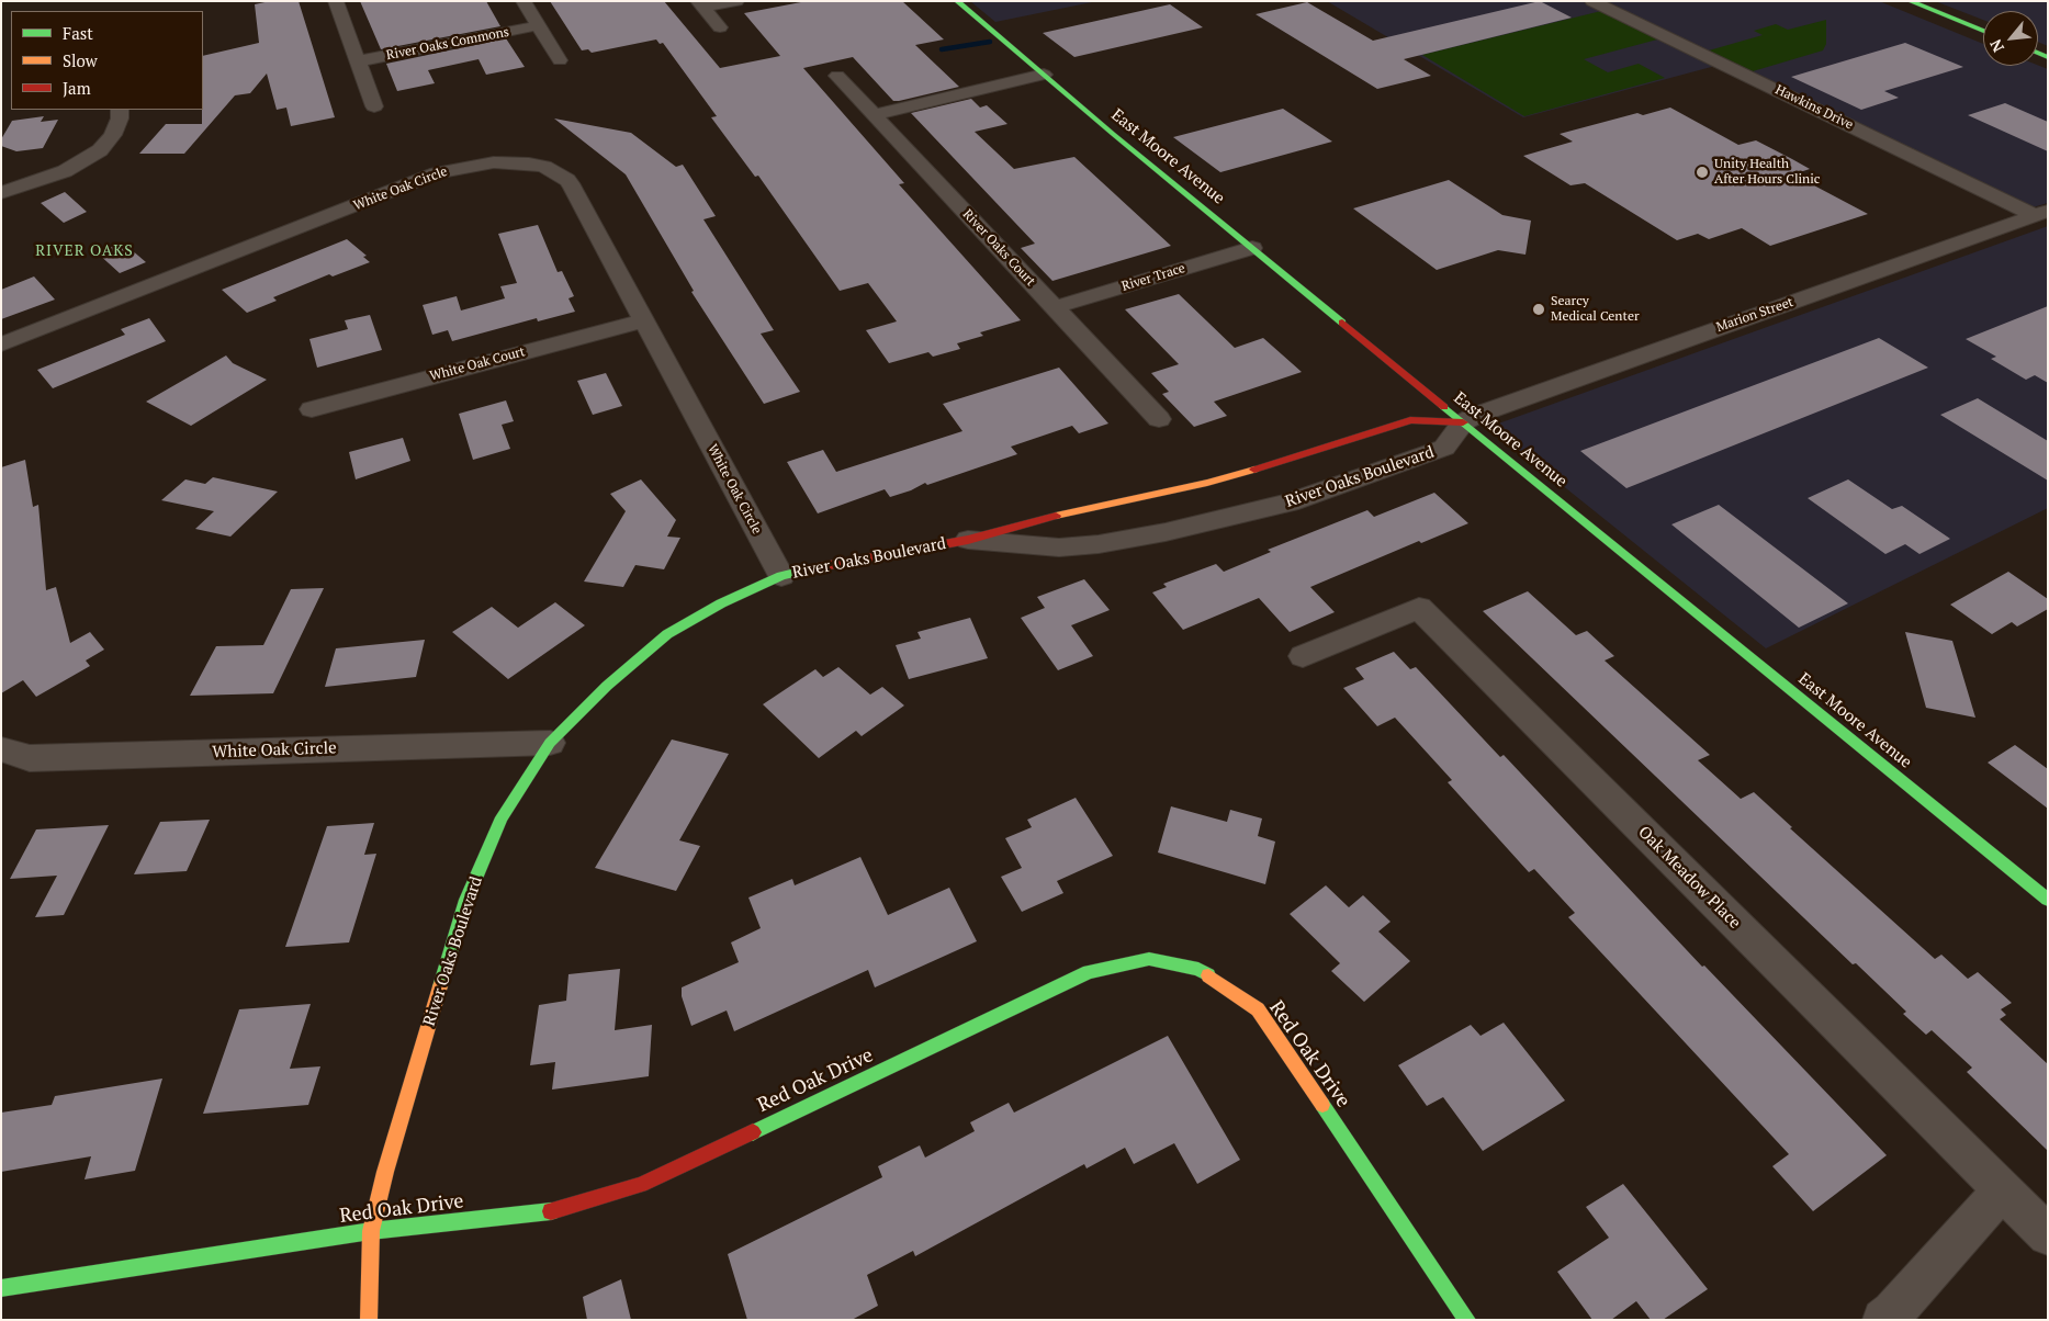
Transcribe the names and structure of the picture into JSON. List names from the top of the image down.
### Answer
{
  "streets": {
    "street": [
      "River Oaks Commons",
      "Hawkins Drive",
      "East Moore Avenue",
      "White Oak Circle",
      "River Oaks Court",
      "River Trace",
      "Marion Street",
      "White Oak Court",
      "River Oaks Boulevard",
      "Oak Meadow Place",
      "Red Oak Drive"
    ]
  },
  "crossings": [
    ["Hawkins Drive", "Marion Street"],
    ["East Moore Avenue", "River Trace"],
    ["East Moore Avenue", "Marion Street"],
    ["East Moore Avenue", "River Oaks Boulevard"],
    ["White Oak Circle", "White Oak Court"],
    ["White Oak Circle", "River Oaks Boulevard"],
    ["River Oaks Court", "River Trace"],
    ["Marion Street", "River Oaks Boulevard"],
    ["River Oaks Boulevard", "Red Oak Drive"]
  ],
  "districts": ["RIVER OAKS"],
  "places": ["Unity Health After Hours Clinic", "Searcy Medical Center"],
  "legend": ["Fast", "Slow", "Jam"],
  "north": "bottom left"
}
